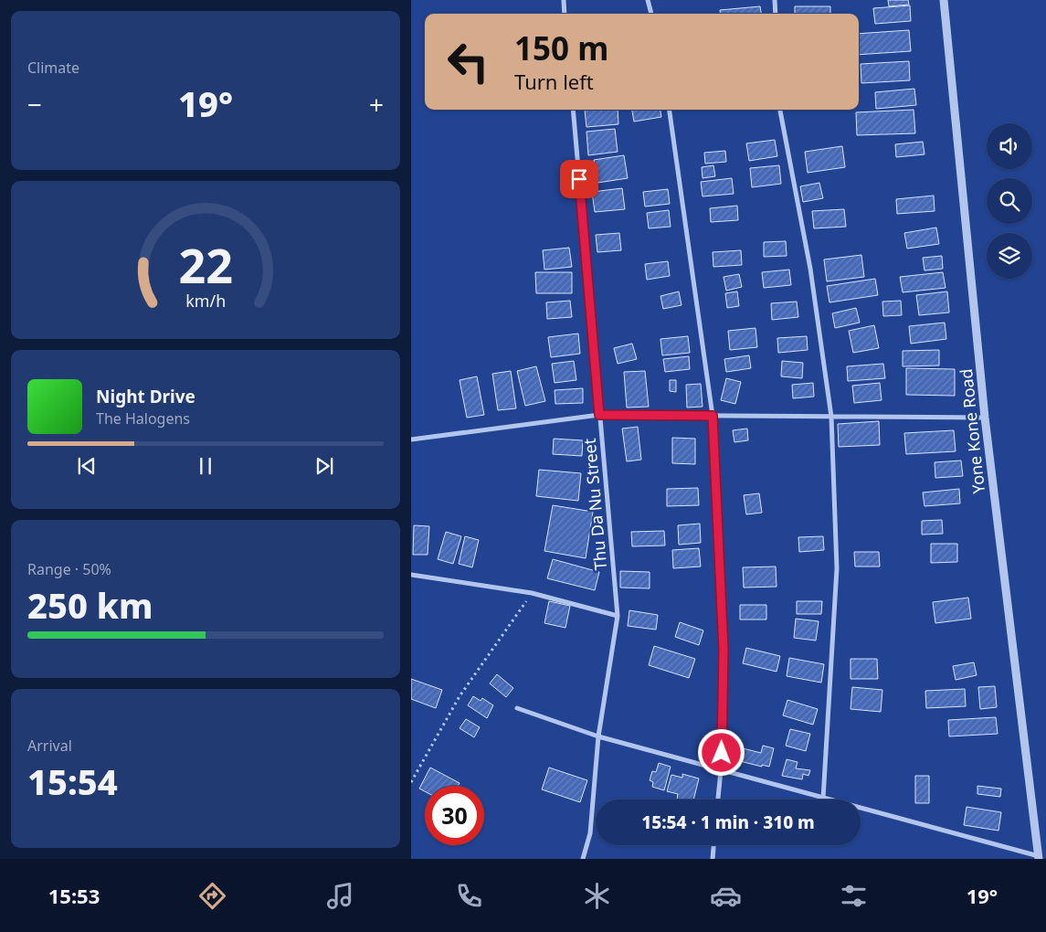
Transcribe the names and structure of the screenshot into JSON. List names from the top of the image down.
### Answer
{
  "streets": {
    "street": ["Yone Kone Road", "Thu Da Nu Street"]
  },
  "page": {
    "tile": [
      "Climate",
      ["Range · 50%", "250 km"],
      ["Arrival", "15:54"]
    ],
    "turn": ["150 m", "Turn left"],
    "heat": ["−", "19°", "+"],
    "song": ["Night Drive", "The Halogens"],
    "limit": "30",
    "trip": "15:54 · 1 min · 310 m",
    "tabs": ["15:53", "19°"],
    "gauge": ["22", "km/h"]
  }
}
